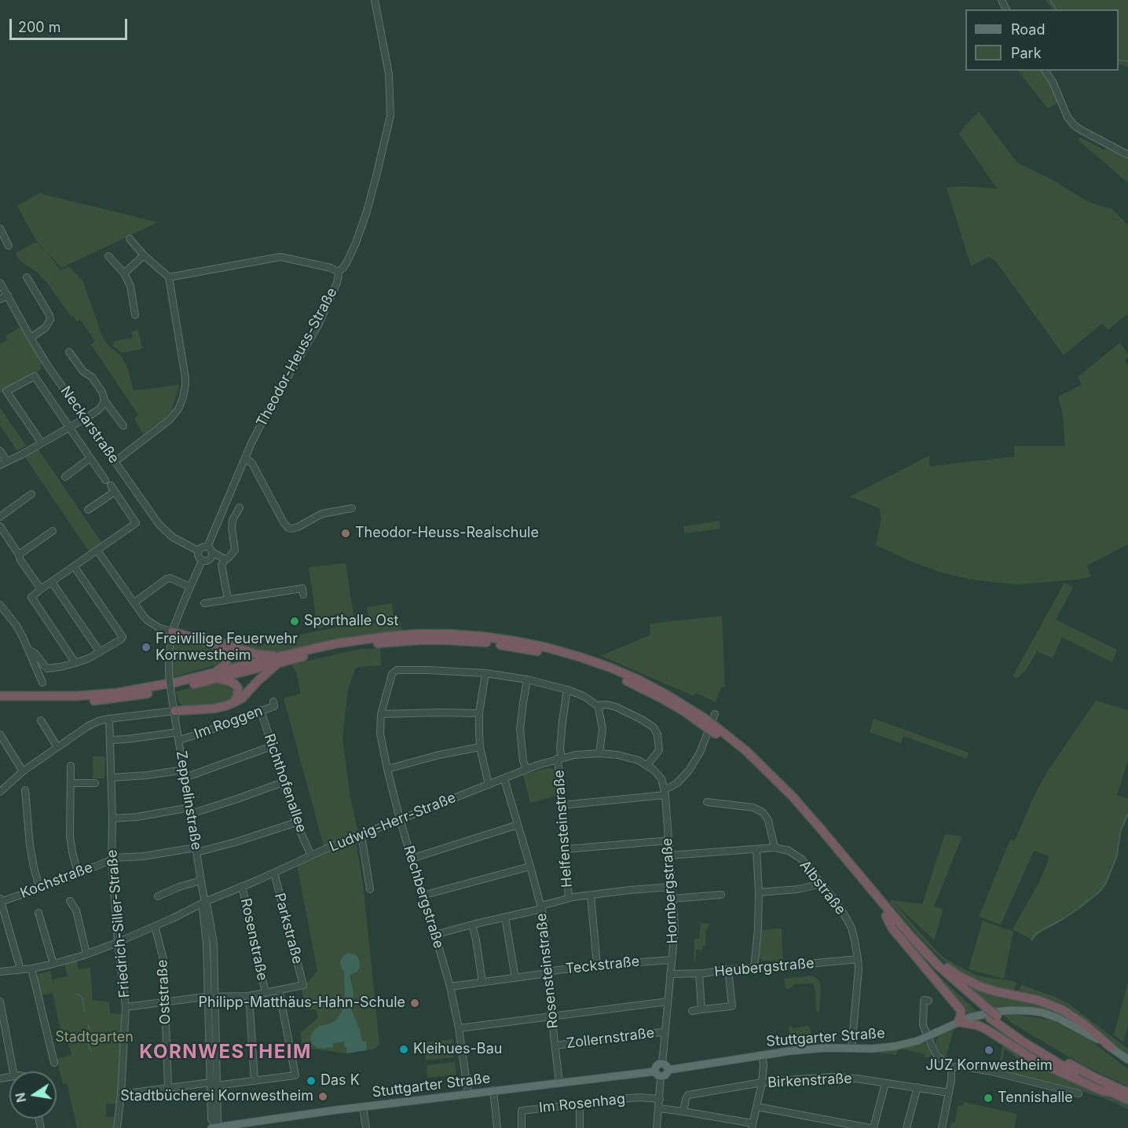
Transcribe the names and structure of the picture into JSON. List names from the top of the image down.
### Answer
{
  "streets": {
    "main road": ["Stuttgarter Straße"],
    "street": [
      "Theodor-Heuss-Straße",
      "Neckarstraße",
      "Im Roggen",
      "Richthofenallee",
      "Zeppelinstraße",
      "Ludwig-Herr-Straße",
      "Helfensteinstraße",
      "Kochstraße",
      "Albstraße",
      "Hornbergstraße",
      "Rechbergstraße",
      "Friedrich-Siller-Straße",
      "Parkstraße",
      "Rosenstraße",
      "Teckstraße",
      "Heubergstraße",
      "Rosensteinstraße",
      "Oststraße",
      "Zollernstraße",
      "Birkenstraße",
      "Im Rosenhag"
    ]
  },
  "crossings": [
    ["Theodor-Heuss-Straße", "Neckarstraße"],
    ["Im Roggen", "Richthofenallee"],
    ["Im Roggen", "Zeppelinstraße"],
    ["Richthofenallee", "Ludwig-Herr-Straße"],
    ["Richthofenallee", "Kochstraße"],
    ["Zeppelinstraße", "Ludwig-Herr-Straße"],
    ["Zeppelinstraße", "Kochstraße"],
    ["Zeppelinstraße", "Stuttgarter Straße"],
    ["Ludwig-Herr-Straße", "Helfensteinstraße"],
    ["Ludwig-Herr-Straße", "Rechbergstraße"],
    ["Ludwig-Herr-Straße", "Friedrich-Siller-Straße"],
    ["Ludwig-Herr-Straße", "Parkstraße"],
    ["Ludwig-Herr-Straße", "Rosenstraße"],
    ["Ludwig-Herr-Straße", "Rosensteinstraße"],
    ["Ludwig-Herr-Straße", "Oststraße"],
    ["Kochstraße", "Friedrich-Siller-Straße"],
    ["Albstraße", "Hornbergstraße"],
    ["Albstraße", "Heubergstraße"],
    ["Albstraße", "Stuttgarter Straße"],
    ["Hornbergstraße", "Teckstraße"],
    ["Hornbergstraße", "Heubergstraße"],
    ["Hornbergstraße", "Stuttgarter Straße"],
    ["Hornbergstraße", "Zollernstraße"],
    ["Rechbergstraße", "Teckstraße"],
    ["Rechbergstraße", "Stuttgarter Straße"],
    ["Teckstraße", "Rosensteinstraße"],
    ["Rosensteinstraße", "Stuttgarter Straße"],
    ["Rosensteinstraße", "Zollernstraße"]
  ],
  "districts": ["KORNWESTHEIM"],
  "parks": ["Stadtgarten"],
  "places": [
    "Theodor-Heuss-Realschule",
    "Sporthalle Ost",
    "Freiwillige Feuerwehr Kornwestheim",
    "Philipp-Matthäus-Hahn-Schule",
    "Kleihues-Bau",
    "JUZ Kornwestheim",
    "Das K",
    "Stadtbücherei Kornwestheim",
    "Tennishalle"
  ],
  "legend": ["Road", "Park"],
  "scale_bar": "200 m",
  "north": "left"
}
